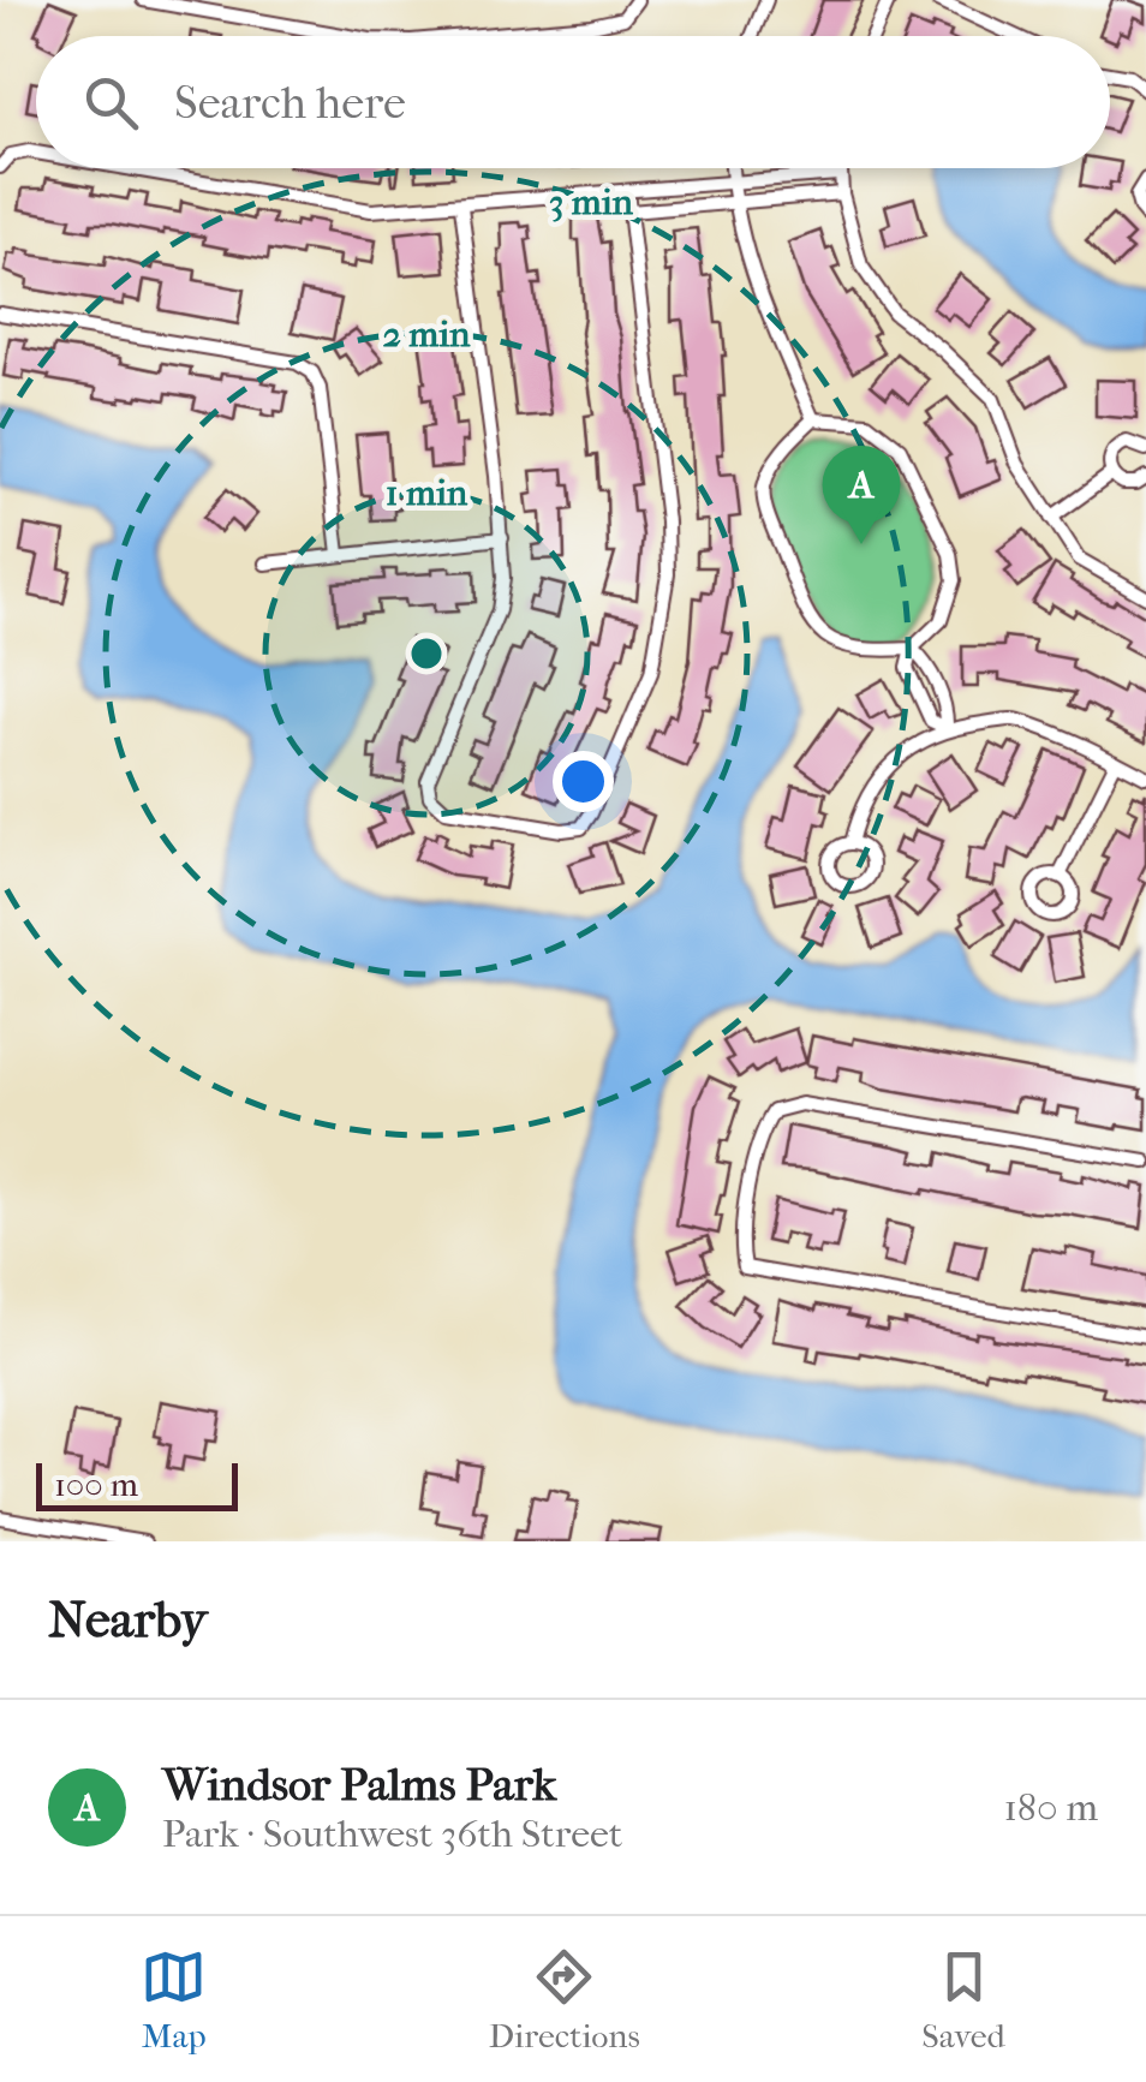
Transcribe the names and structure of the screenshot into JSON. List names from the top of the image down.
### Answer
{
  "scale_bar": "100 m",
  "page": {
    "search": "Search here",
    "pins": "A",
    "scale": "100 m",
    "heading": "Nearby",
    "list": [
      {
        "mark": "A",
        "name": "Windsor Palms Park",
        "note": "Park · Southwest 36th Street",
        "value": "180 m"
      }
    ],
    "nav": ["Map", "Directions", "Saved"]
  },
  "rings": ["3 min", "2 min", "1 min"]
}
